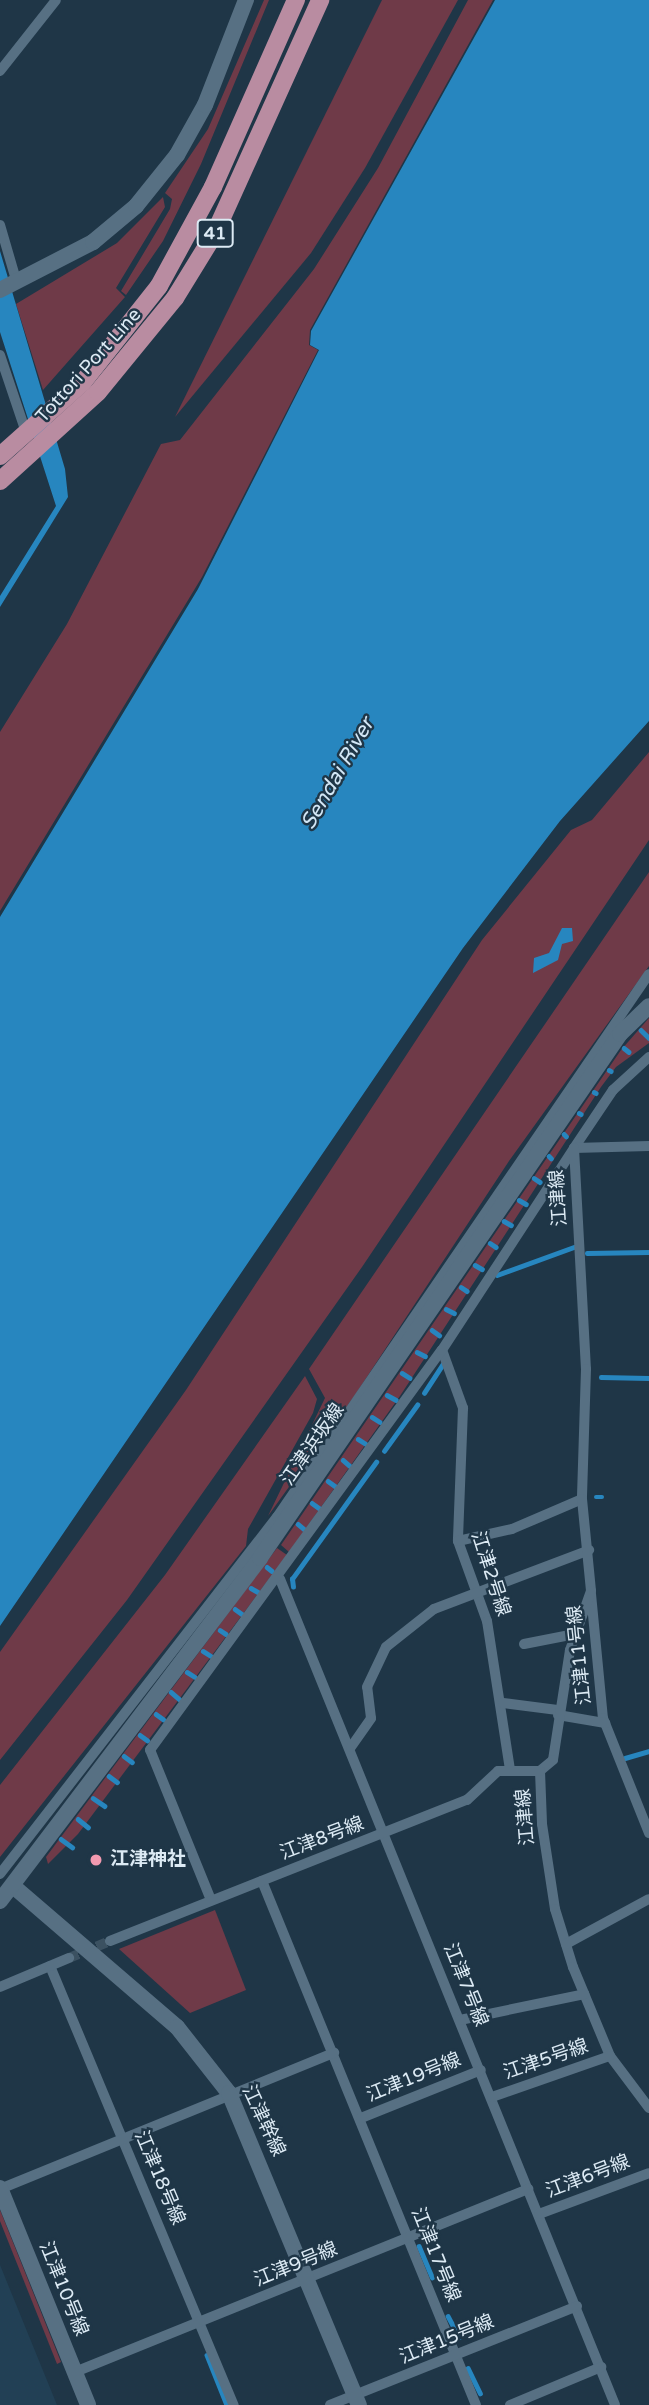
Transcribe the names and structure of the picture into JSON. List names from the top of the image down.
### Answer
{
  "streets": {
    "main road": ["41", "Tottori Port Line"],
    "street": [
      "江津線",
      "江津浜坂線",
      "江津2号線",
      "江津11号線",
      "江津8号線",
      "江津7号線",
      "江津5号線",
      "江津19号線",
      "江津幹線",
      "江津6号線",
      "江津18号線",
      "江津17号線",
      "江津9号線",
      "江津10号線",
      "江津15号線"
    ]
  },
  "crossings": [
    ["江津線", "江津2号線"],
    ["江津線", "江津11号線"],
    ["江津線", "江津8号線"],
    ["江津線", "江津7号線"],
    ["江津線", "江津5号線"],
    ["江津浜坂線", "江津幹線"],
    ["江津2号線", "江津8号線"],
    ["江津8号線", "江津7号線"],
    ["江津7号線", "江津5号線"],
    ["江津7号線", "江津19号線"],
    ["江津7号線", "江津6号線"],
    ["江津7号線", "江津9号線"],
    ["江津7号線", "江津15号線"],
    ["江津19号線", "江津17号線"],
    ["江津幹線", "江津9号線"],
    ["江津幹線", "江津15号線"],
    ["江津18号線", "江津9号線"],
    ["江津17号線", "江津9号線"],
    ["江津17号線", "江津15号線"],
    ["江津9号線", "江津10号線"]
  ],
  "water": ["Sendai River"],
  "places": ["江津神社"]
}
